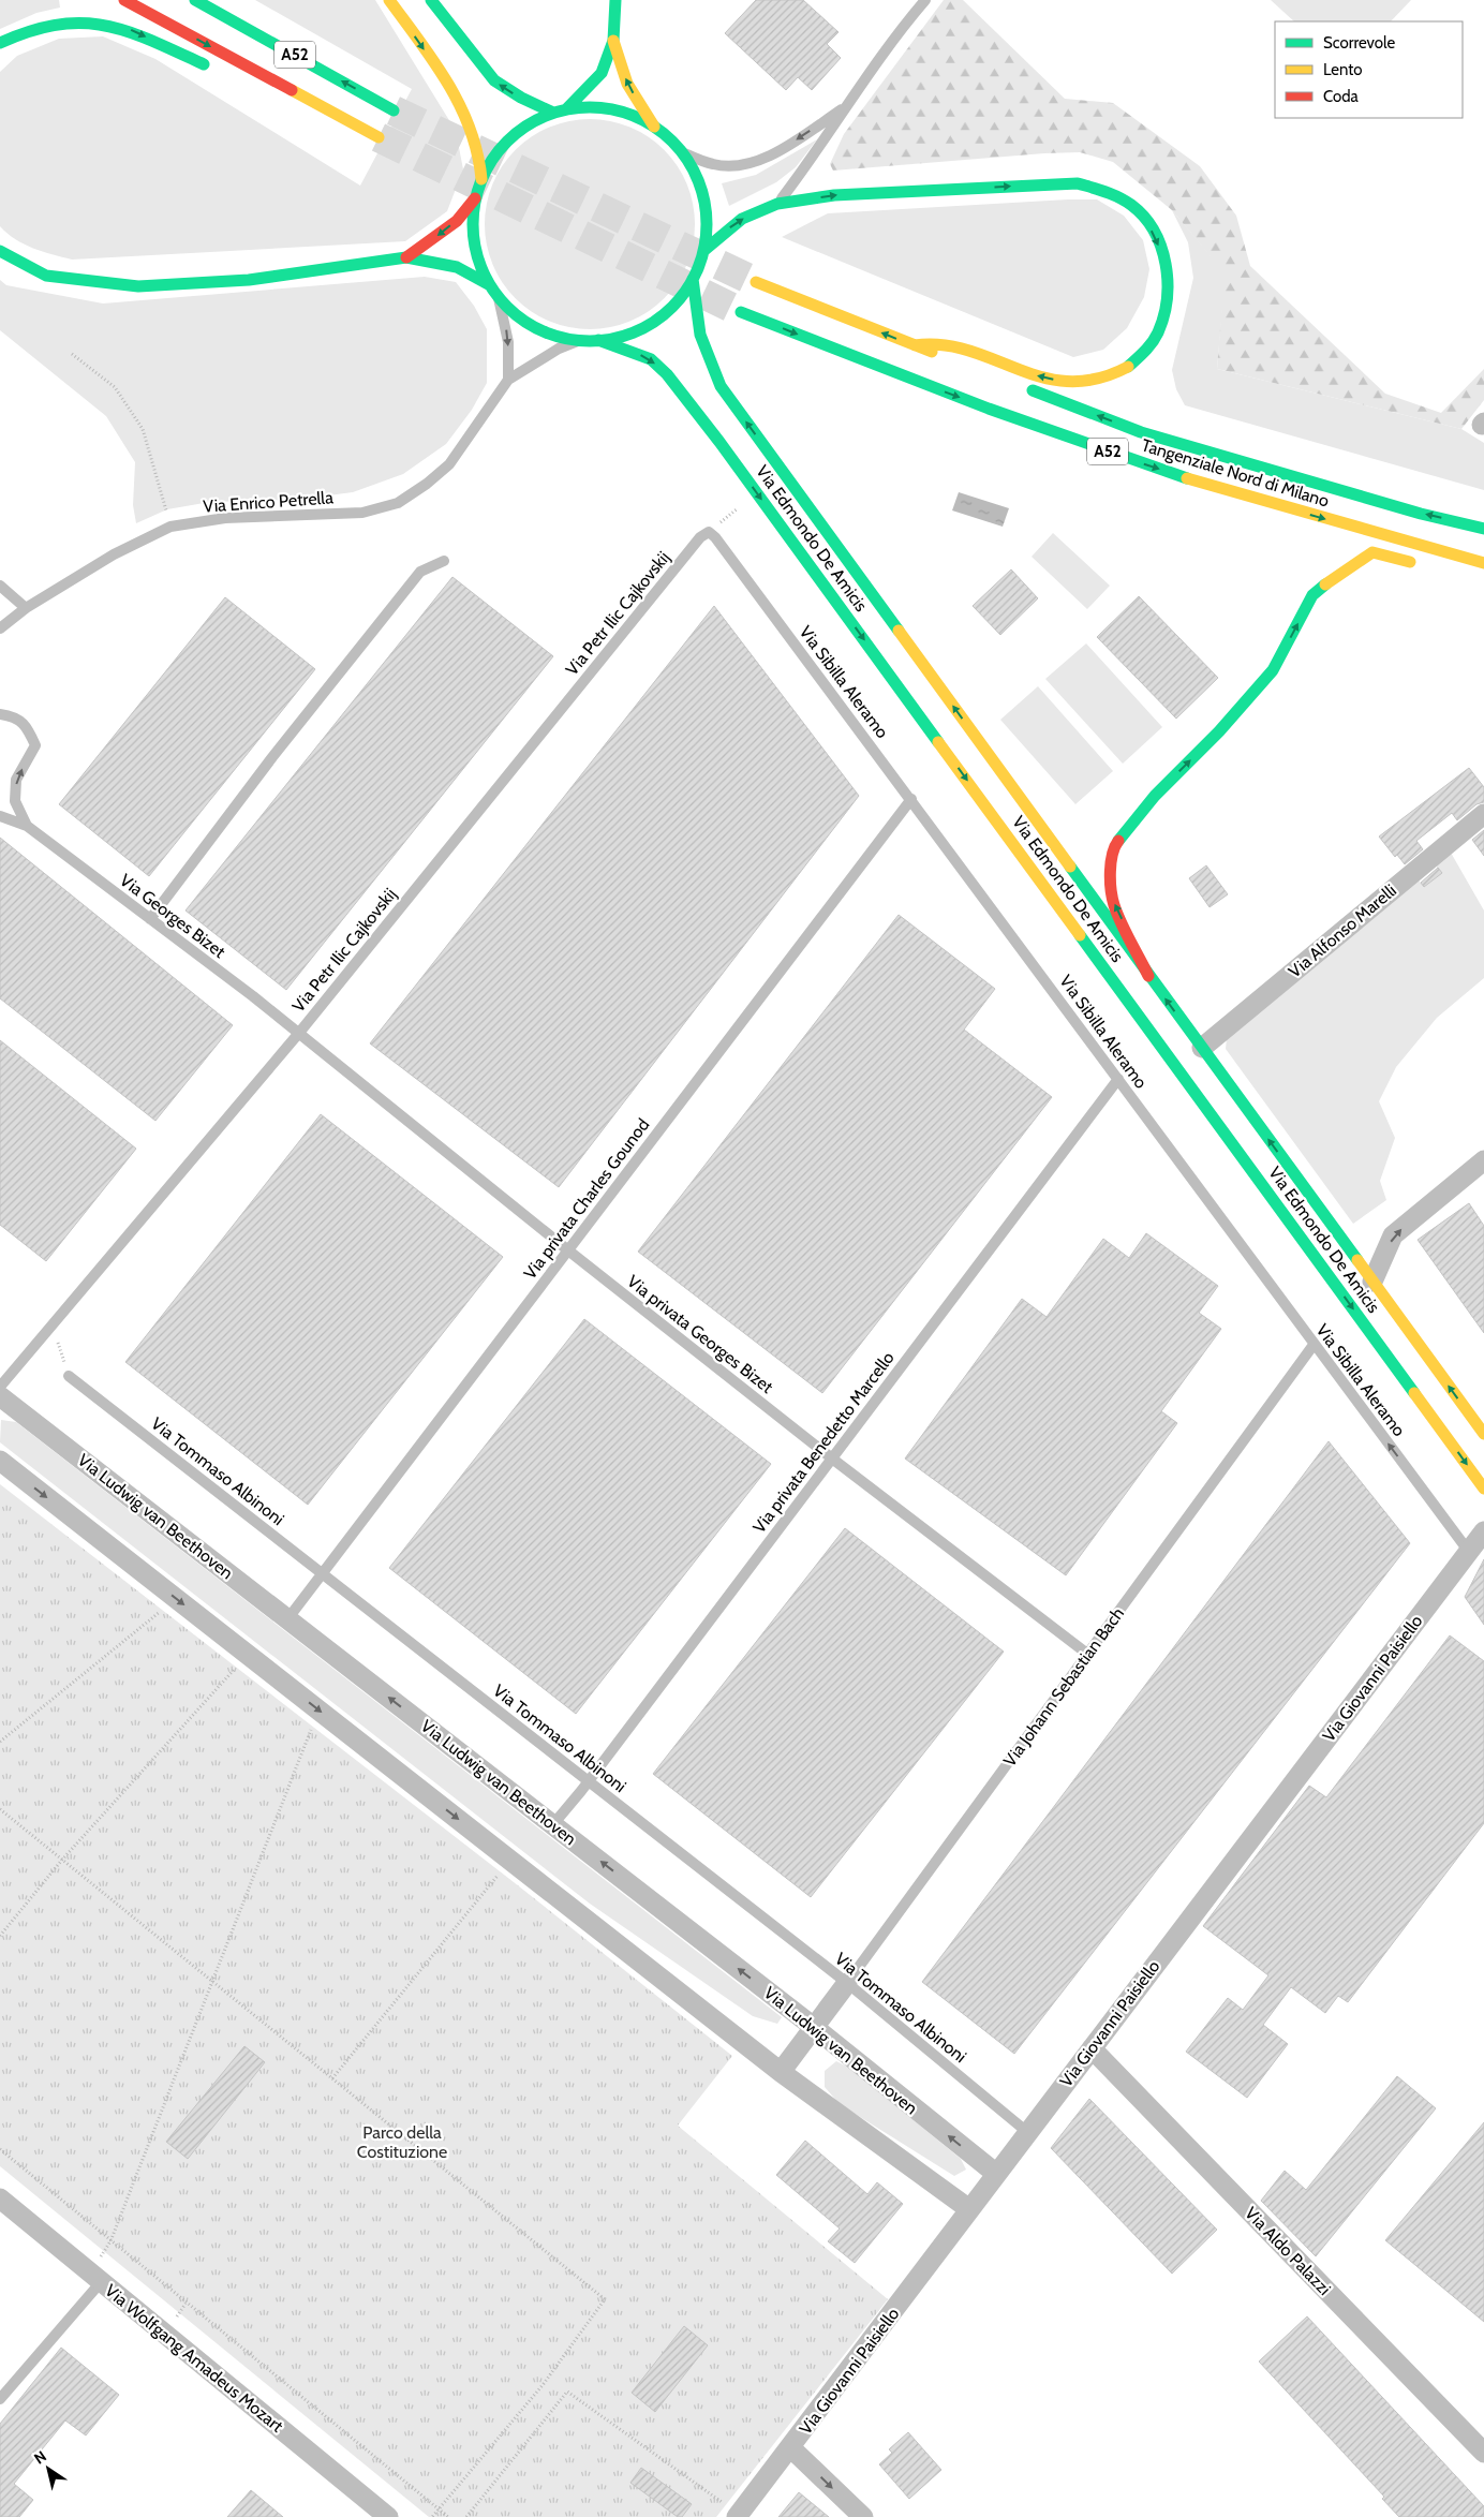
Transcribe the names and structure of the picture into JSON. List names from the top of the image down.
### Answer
{
  "streets": {
    "main road": ["A52", "Tangenziale Nord di Milano", "Via Edmondo De Amicis"],
    "street": [
      "Via Alfonso Marelli",
      "Via Ludwig van Beethoven",
      "Via Giovanni Paisiello",
      "Via Johann Sebastian Bach",
      "Via Aldo Palazzi",
      "Via Wolfgang Amadeus Mozart"
    ],
    "lane": [
      "Via Enrico Petrella",
      "Via Petr Ilic Cajkovskij",
      "Via Sibilla Aleramo",
      "Via Georges Bizet",
      "Via privata Charles Gounod",
      "Via privata Georges Bizet",
      "Via privata Benedetto Marcello",
      "Via Tommaso Albinoni"
    ]
  },
  "crossings": [
    ["Via Edmondo De Amicis", "Via Alfonso Marelli"],
    ["Via Petr Ilic Cajkovskij", "Via Sibilla Aleramo"],
    ["Via Petr Ilic Cajkovskij", "Via Georges Bizet"],
    ["Via Petr Ilic Cajkovskij", "Via privata Georges Bizet"],
    ["Via Sibilla Aleramo", "Via privata Charles Gounod"],
    ["Via Sibilla Aleramo", "Via privata Benedetto Marcello"],
    ["Via Sibilla Aleramo", "Via Giovanni Paisiello"],
    ["Via Sibilla Aleramo", "Via Johann Sebastian Bach"],
    ["Via Georges Bizet", "Via privata Georges Bizet"],
    ["Via privata Charles Gounod", "Via privata Georges Bizet"],
    ["Via privata Charles Gounod", "Via Tommaso Albinoni"],
    ["Via privata Charles Gounod", "Via Ludwig van Beethoven"],
    ["Via privata Georges Bizet", "Via privata Benedetto Marcello"],
    ["Via privata Georges Bizet", "Via Johann Sebastian Bach"],
    ["Via privata Benedetto Marcello", "Via Tommaso Albinoni"],
    ["Via privata Benedetto Marcello", "Via Ludwig van Beethoven"],
    ["Via Tommaso Albinoni", "Via Giovanni Paisiello"],
    ["Via Tommaso Albinoni", "Via Johann Sebastian Bach"],
    ["Via Ludwig van Beethoven", "Via Giovanni Paisiello"],
    ["Via Ludwig van Beethoven", "Via Johann Sebastian Bach"],
    ["Via Giovanni Paisiello", "Via Aldo Palazzi"]
  ],
  "parks": ["Parco della Costituzione"],
  "legend": ["Scorrevole", "Lento", "Coda"],
  "north": "top left"
}
